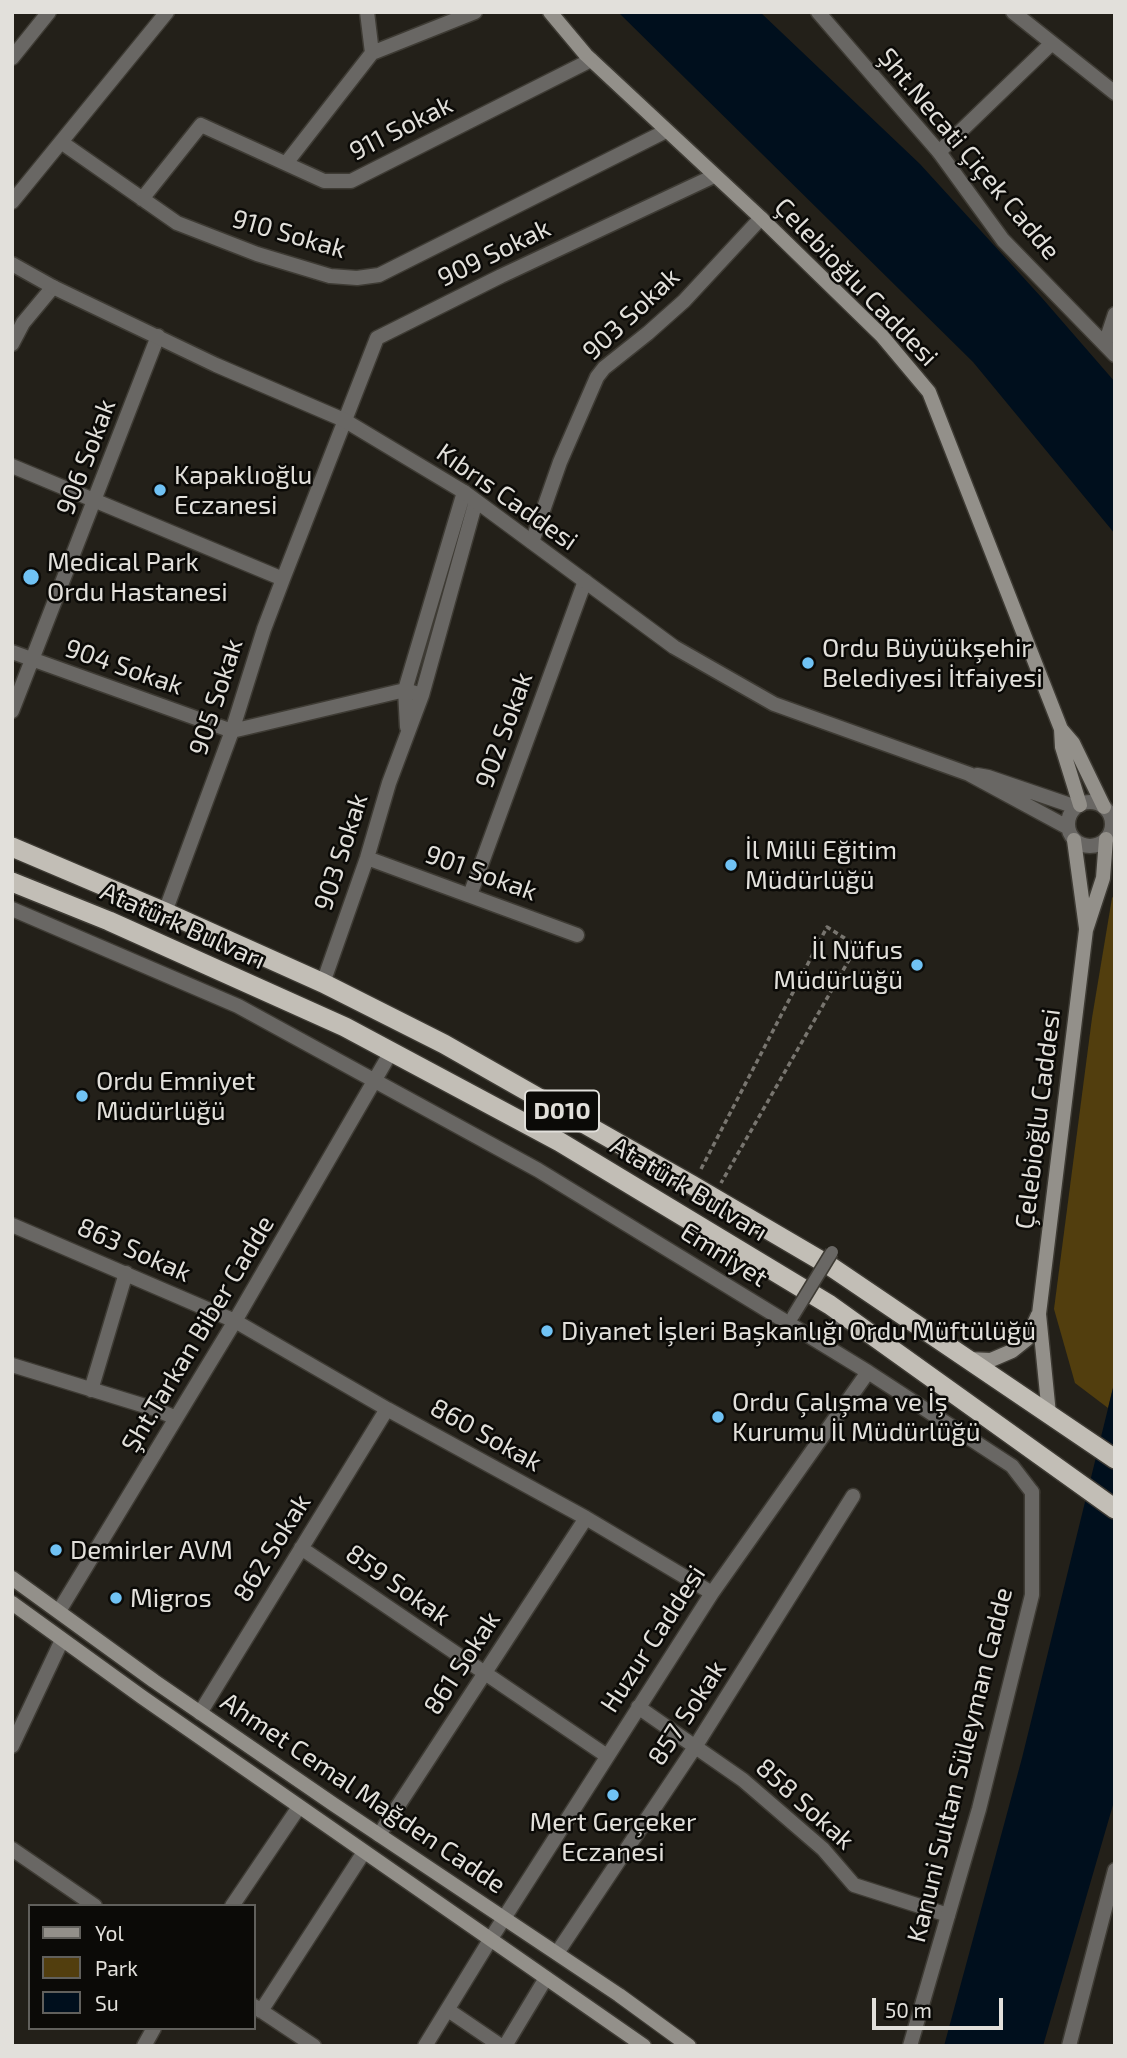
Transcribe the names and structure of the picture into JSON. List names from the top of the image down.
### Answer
{
  "streets": {
    "highway": ["Atatürk Bulvarı", "D010"],
    "main road": ["Çelebioğlu Caddesi", "Ahmet Cemal Mağden Cadde"],
    "street": [
      "911 Sokak",
      "Şht.Necati Çiçek Cadde",
      "910 Sokak",
      "909 Sokak",
      "903 Sokak",
      "906 Sokak",
      "Kıbrıs Caddesi",
      "904 Sokak",
      "905 Sokak",
      "902 Sokak",
      "901 Sokak",
      "863 Sokak",
      "Emniyet",
      "Şht.Tarkan Biber Cadde",
      "860 Sokak",
      "862 Sokak",
      "859 Sokak",
      "Huzur Caddesi",
      "861 Sokak",
      "857 Sokak",
      "Kanuni Sultan Süleyman Cadde",
      "858 Sokak"
    ]
  },
  "crossings": [
    ["911 Sokak", "910 Sokak"],
    ["911 Sokak", "Çelebioğlu Caddesi"],
    ["910 Sokak", "Çelebioğlu Caddesi"],
    ["909 Sokak", "Çelebioğlu Caddesi"],
    ["909 Sokak", "Kıbrıs Caddesi"],
    ["909 Sokak", "905 Sokak"],
    ["Çelebioğlu Caddesi", "903 Sokak"],
    ["Çelebioğlu Caddesi", "Kıbrıs Caddesi"],
    ["903 Sokak", "Kıbrıs Caddesi"],
    ["903 Sokak", "901 Sokak"],
    ["903 Sokak", "Atatürk Bulvarı"],
    ["906 Sokak", "Kıbrıs Caddesi"],
    ["906 Sokak", "904 Sokak"],
    ["Kıbrıs Caddesi", "905 Sokak"],
    ["Kıbrıs Caddesi", "902 Sokak"],
    ["904 Sokak", "905 Sokak"],
    ["905 Sokak", "Atatürk Bulvarı"],
    ["902 Sokak", "901 Sokak"],
    ["Atatürk Bulvarı", "Şht.Tarkan Biber Cadde"],
    ["863 Sokak", "Şht.Tarkan Biber Cadde"],
    ["863 Sokak", "860 Sokak"],
    ["Emniyet", "Şht.Tarkan Biber Cadde"],
    ["Emniyet", "Huzur Caddesi"],
    ["Emniyet", "Kanuni Sultan Süleyman Cadde"],
    ["Şht.Tarkan Biber Cadde", "860 Sokak"],
    ["Şht.Tarkan Biber Cadde", "Ahmet Cemal Mağden Cadde"],
    ["860 Sokak", "862 Sokak"],
    ["860 Sokak", "Huzur Caddesi"],
    ["860 Sokak", "861 Sokak"],
    ["862 Sokak", "859 Sokak"],
    ["862 Sokak", "Ahmet Cemal Mağden Cadde"],
    ["859 Sokak", "Huzur Caddesi"],
    ["859 Sokak", "861 Sokak"],
    ["Huzur Caddesi", "Ahmet Cemal Mağden Cadde"],
    ["Huzur Caddesi", "858 Sokak"],
    ["861 Sokak", "Ahmet Cemal Mağden Cadde"],
    ["857 Sokak", "Ahmet Cemal Mağden Cadde"],
    ["857 Sokak", "858 Sokak"],
    ["Kanuni Sultan Süleyman Cadde", "858 Sokak"]
  ],
  "places": [
    "Kapaklıoğlu Eczanesi",
    "Medical Park Ordu Hastanesi",
    "Ordu Büyüükşehir Belediyesi İtfaiyesi",
    "İl Milli Eğitim Müdürlüğü",
    "İl Nüfus Müdürlüğü",
    "Ordu Emniyet Müdürlüğü",
    "Diyanet İşleri Başkanlığı Ordu Müftülüğü",
    "Ordu Çalışma ve İş Kurumu İl Müdürlüğü",
    "Demirler AVM",
    "Migros",
    "Mert Gerçeker Eczanesi"
  ],
  "legend": ["Yol", "Park", "Su"],
  "scale_bar": "50 m"
}
